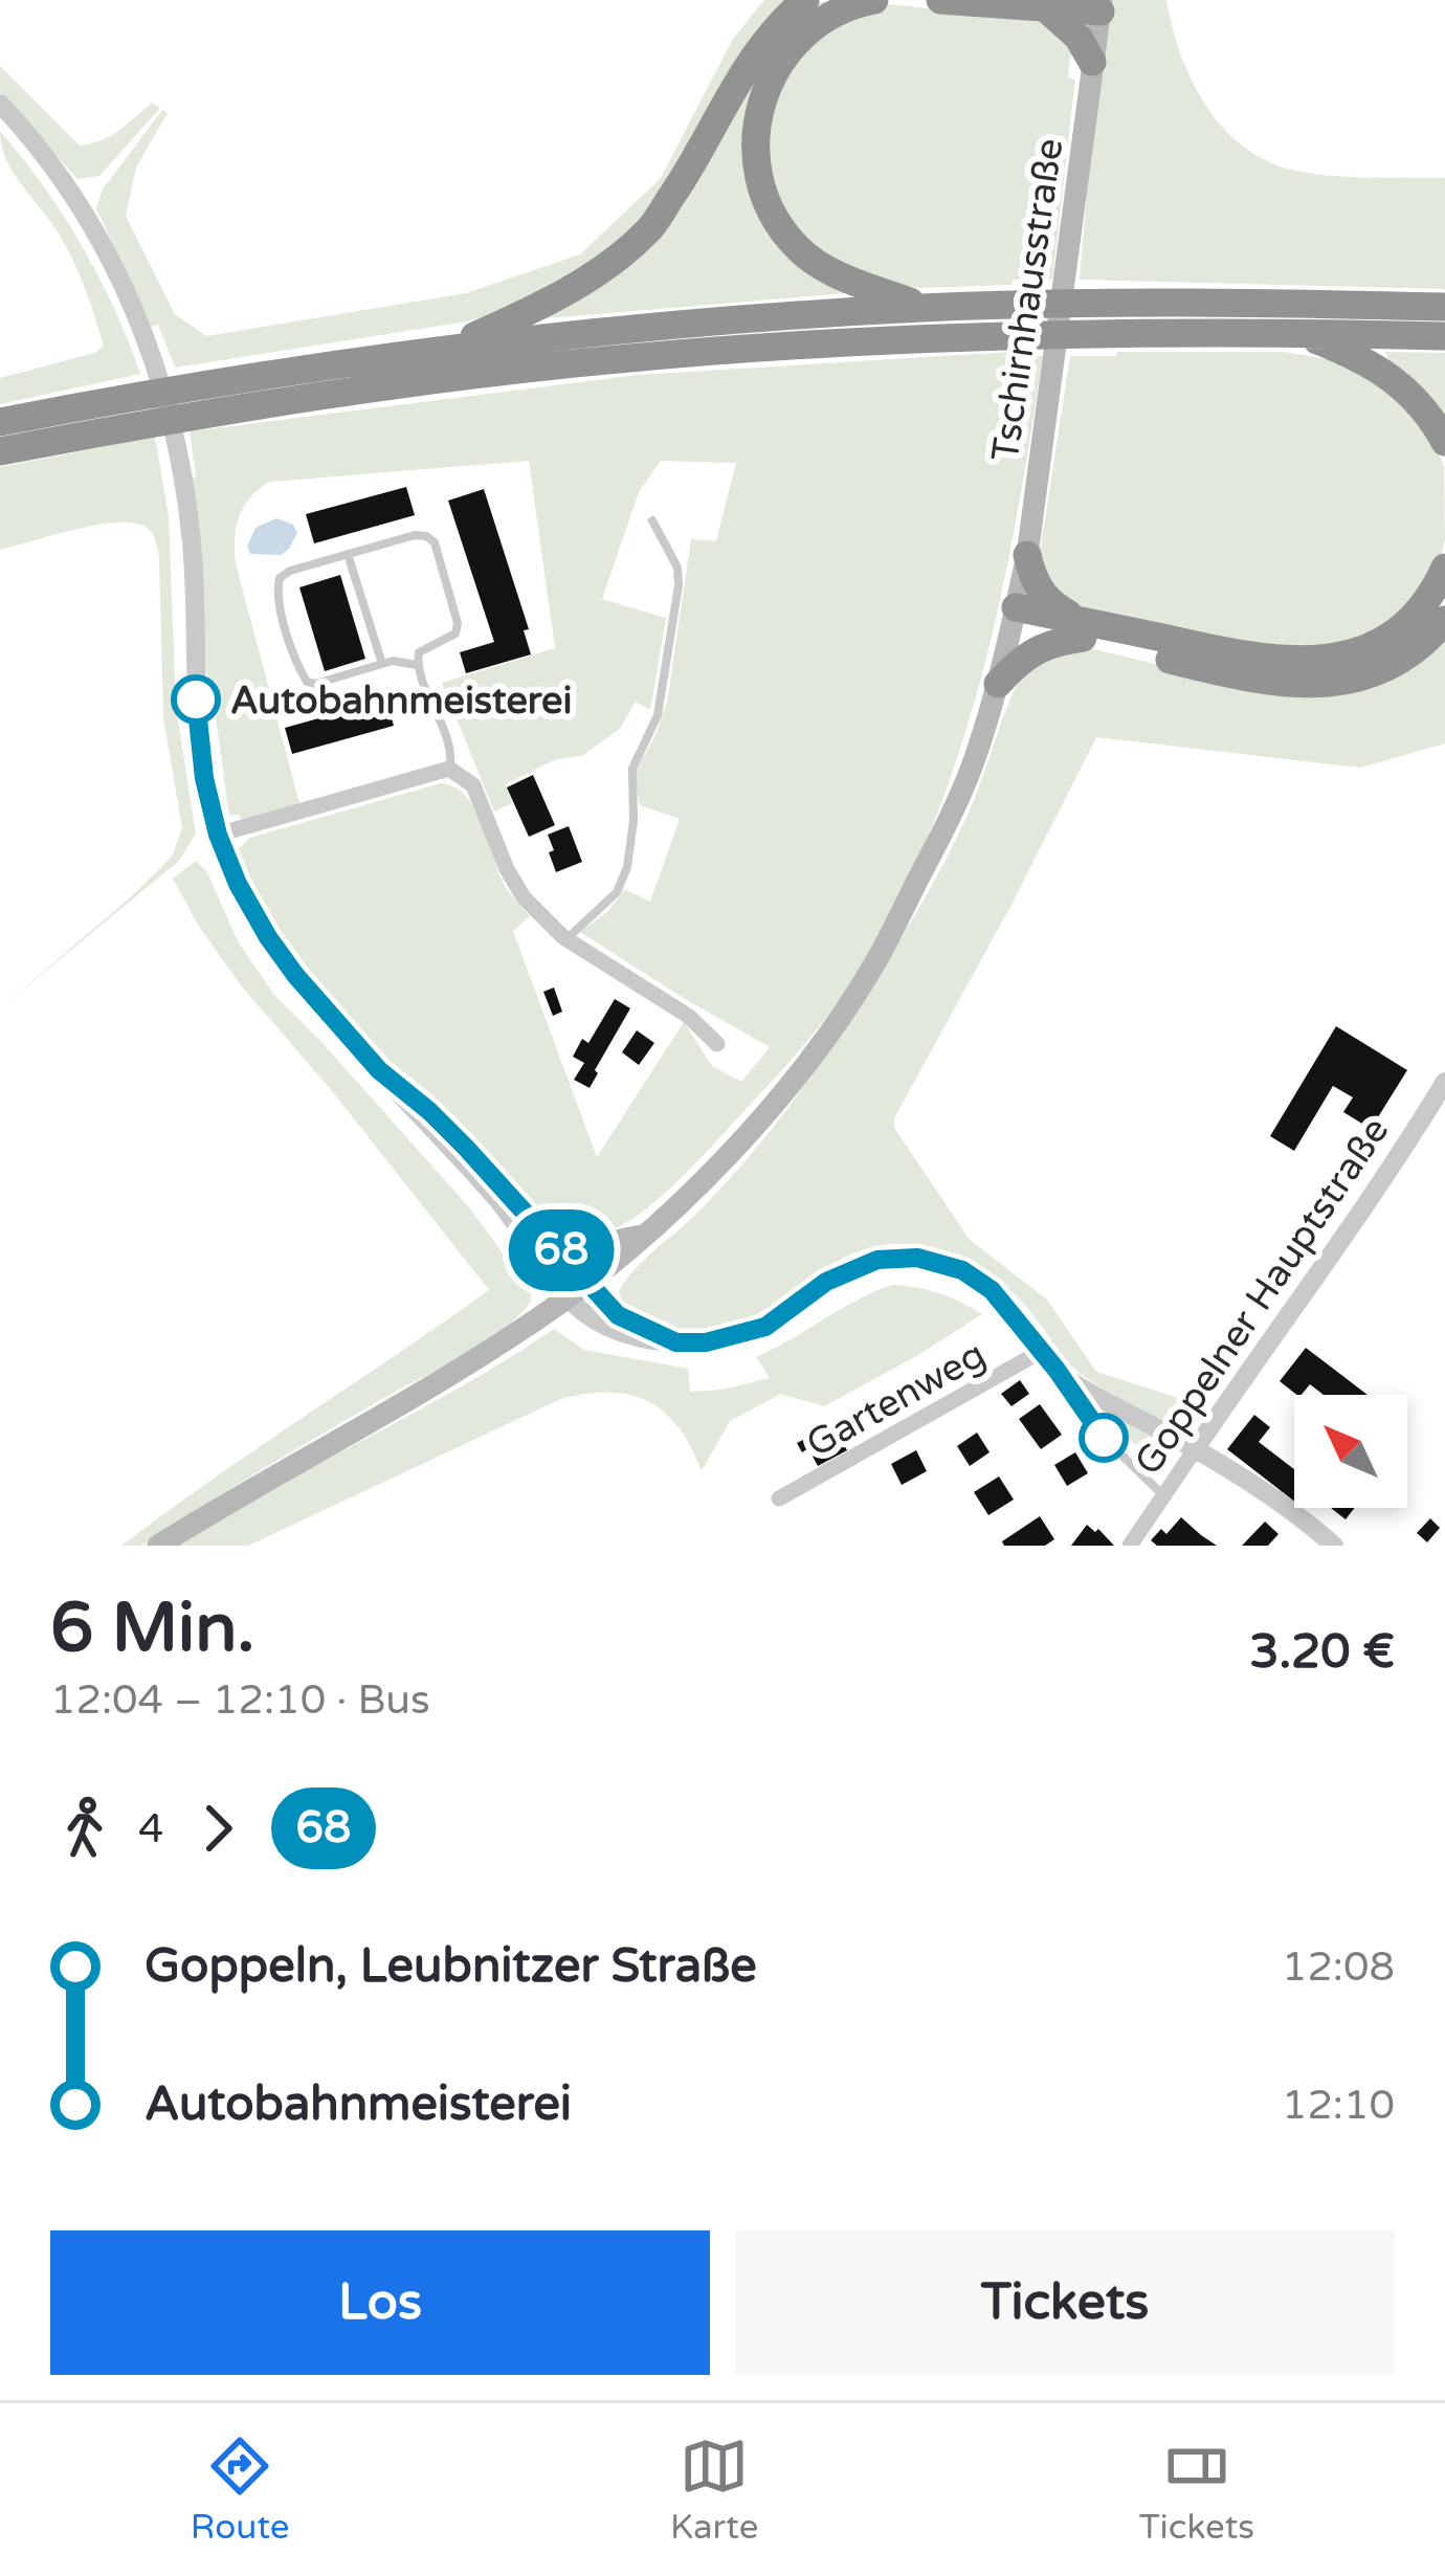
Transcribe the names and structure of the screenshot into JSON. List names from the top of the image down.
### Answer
{
  "streets": {
    "main road": ["Tschirnhausstraße"],
    "street": ["Goppelner Hauptstraße", "Gartenweg"]
  },
  "places": ["Autobahnmeisterei"],
  "lines": ["bus line 68"],
  "north": "top left",
  "page": {
    "on_map": "68",
    "heading": ["6 Min.", "12:04 – 12:10 · Bus", "3.20 €"],
    "legs": ["4", "68"],
    "list": [
      {
        "name": "Goppeln, Leubnitzer Straße",
        "value": "12:08"
      },
      {
        "name": "Autobahnmeisterei",
        "value": "12:10"
      }
    ],
    "buttons": ["Los", "Tickets"],
    "tabs": ["Route", "Karte", "Tickets"]
  }
}
